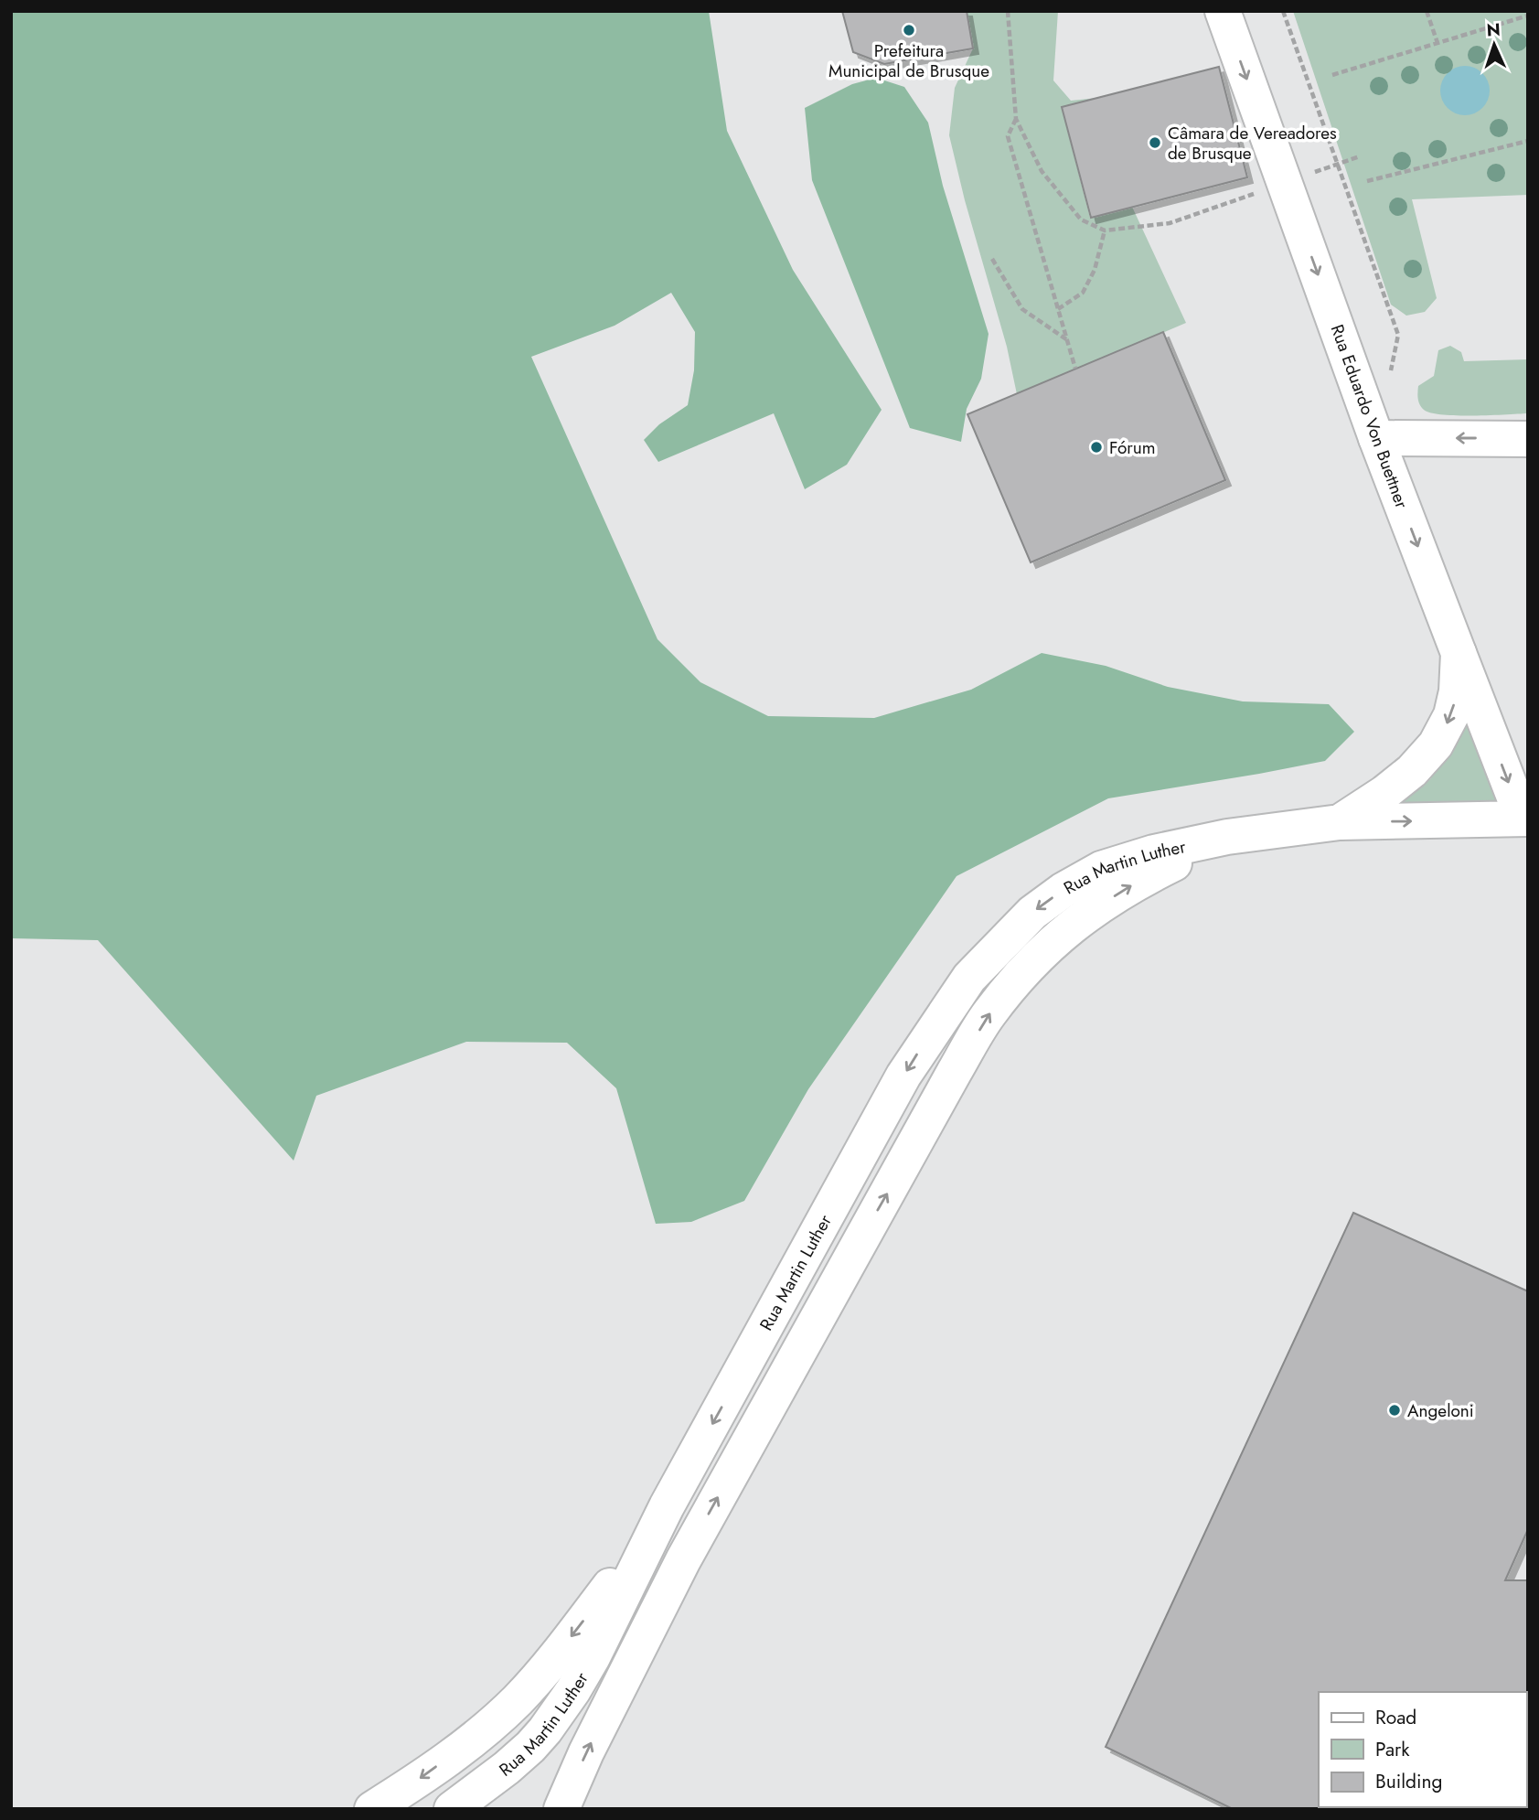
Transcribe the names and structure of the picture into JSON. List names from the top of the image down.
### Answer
{
  "streets": {
    "main road": ["Rua Eduardo Von Buettner", "Rua Martin Luther"]
  },
  "crossings": [
    ["Rua Eduardo Von Buettner", "Rua Martin Luther"]
  ],
  "one_way": ["Rua Eduardo Von Buettner"],
  "places": [
    "Prefeitura Municipal de Brusque",
    "Câmara de Vereadores de Brusque",
    "Fórum",
    "Angeloni"
  ],
  "legend": ["Road", "Park", "Building"],
  "north": "top"
}
